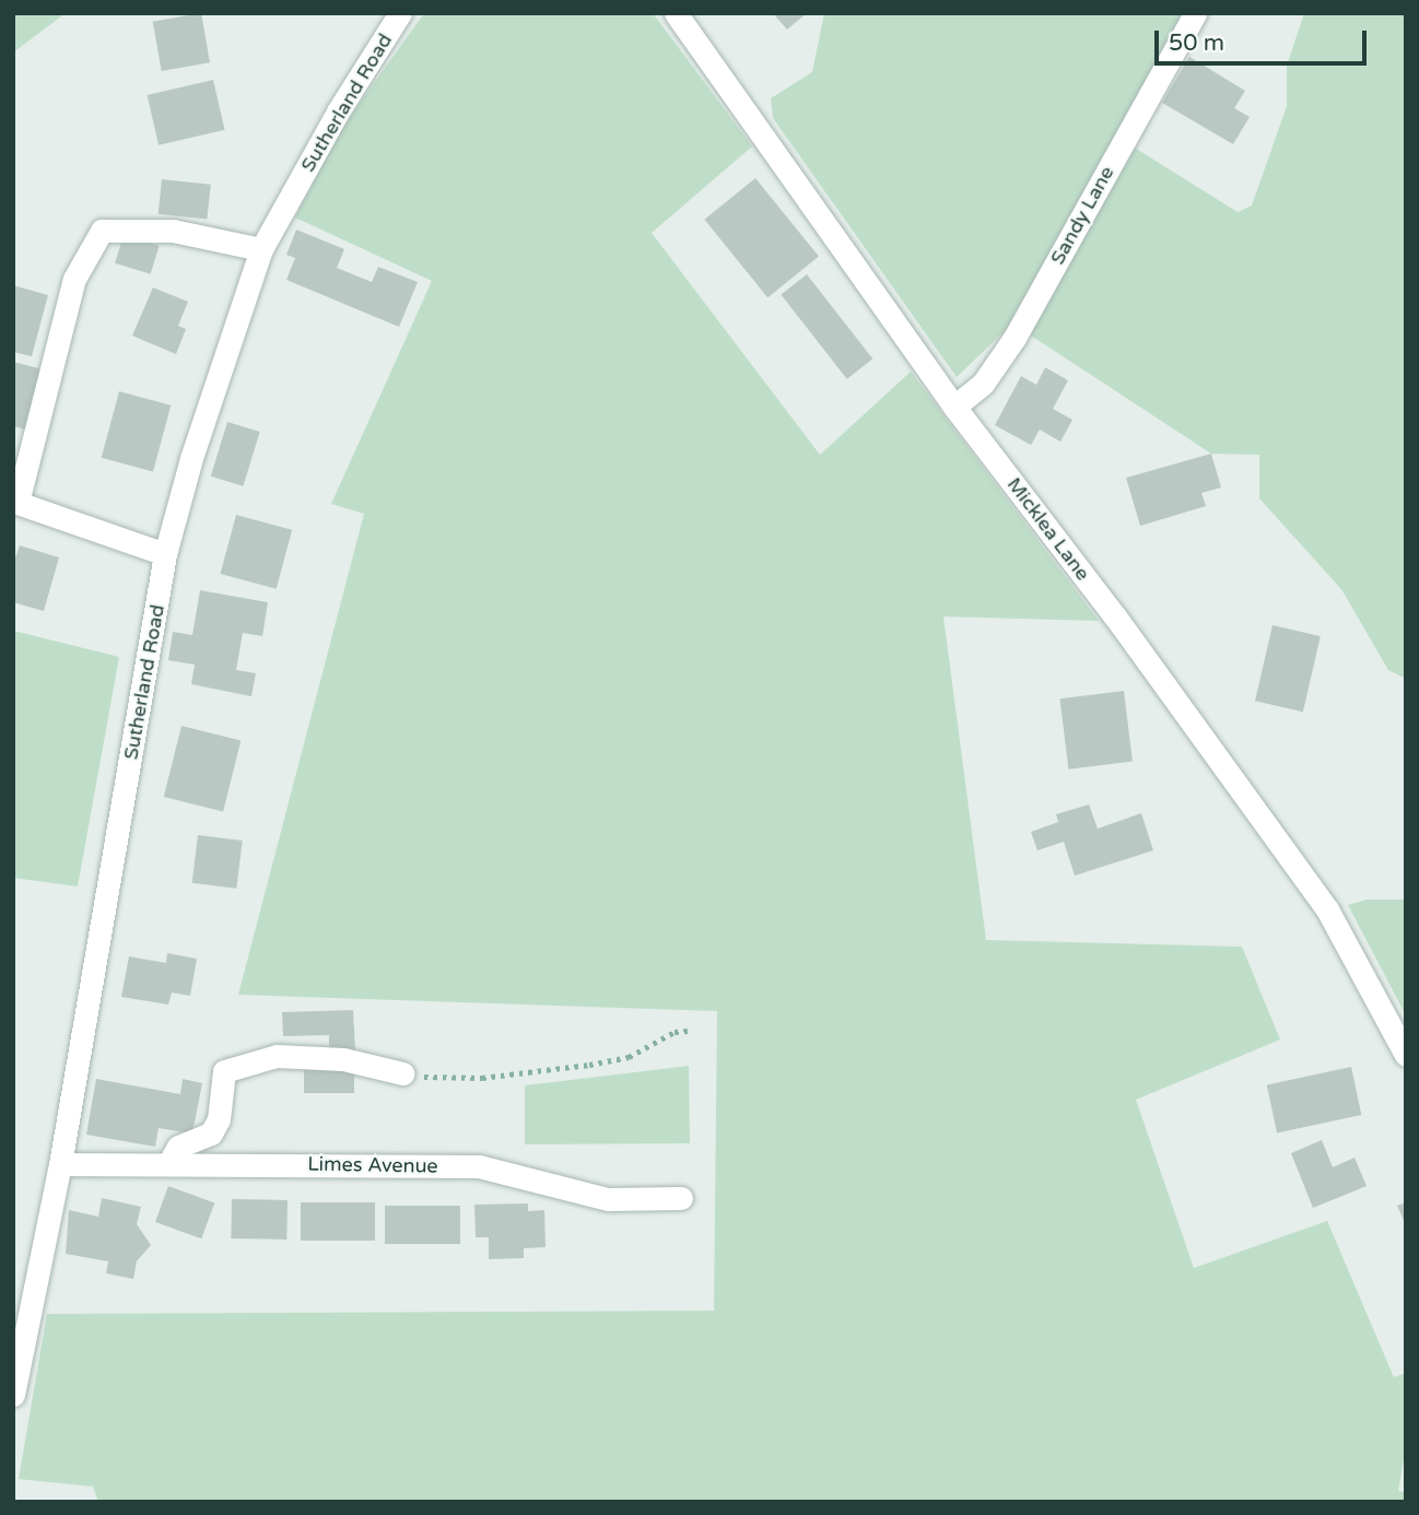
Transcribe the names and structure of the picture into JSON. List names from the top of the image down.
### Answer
{
  "streets": {
    "street": [
      "Sutherland Road",
      "Sandy Lane",
      "Micklea Lane",
      "Limes Avenue"
    ]
  },
  "crossings": [
    ["Sutherland Road", "Limes Avenue"],
    ["Sandy Lane", "Micklea Lane"]
  ],
  "scale_bar": "50 m"
}
